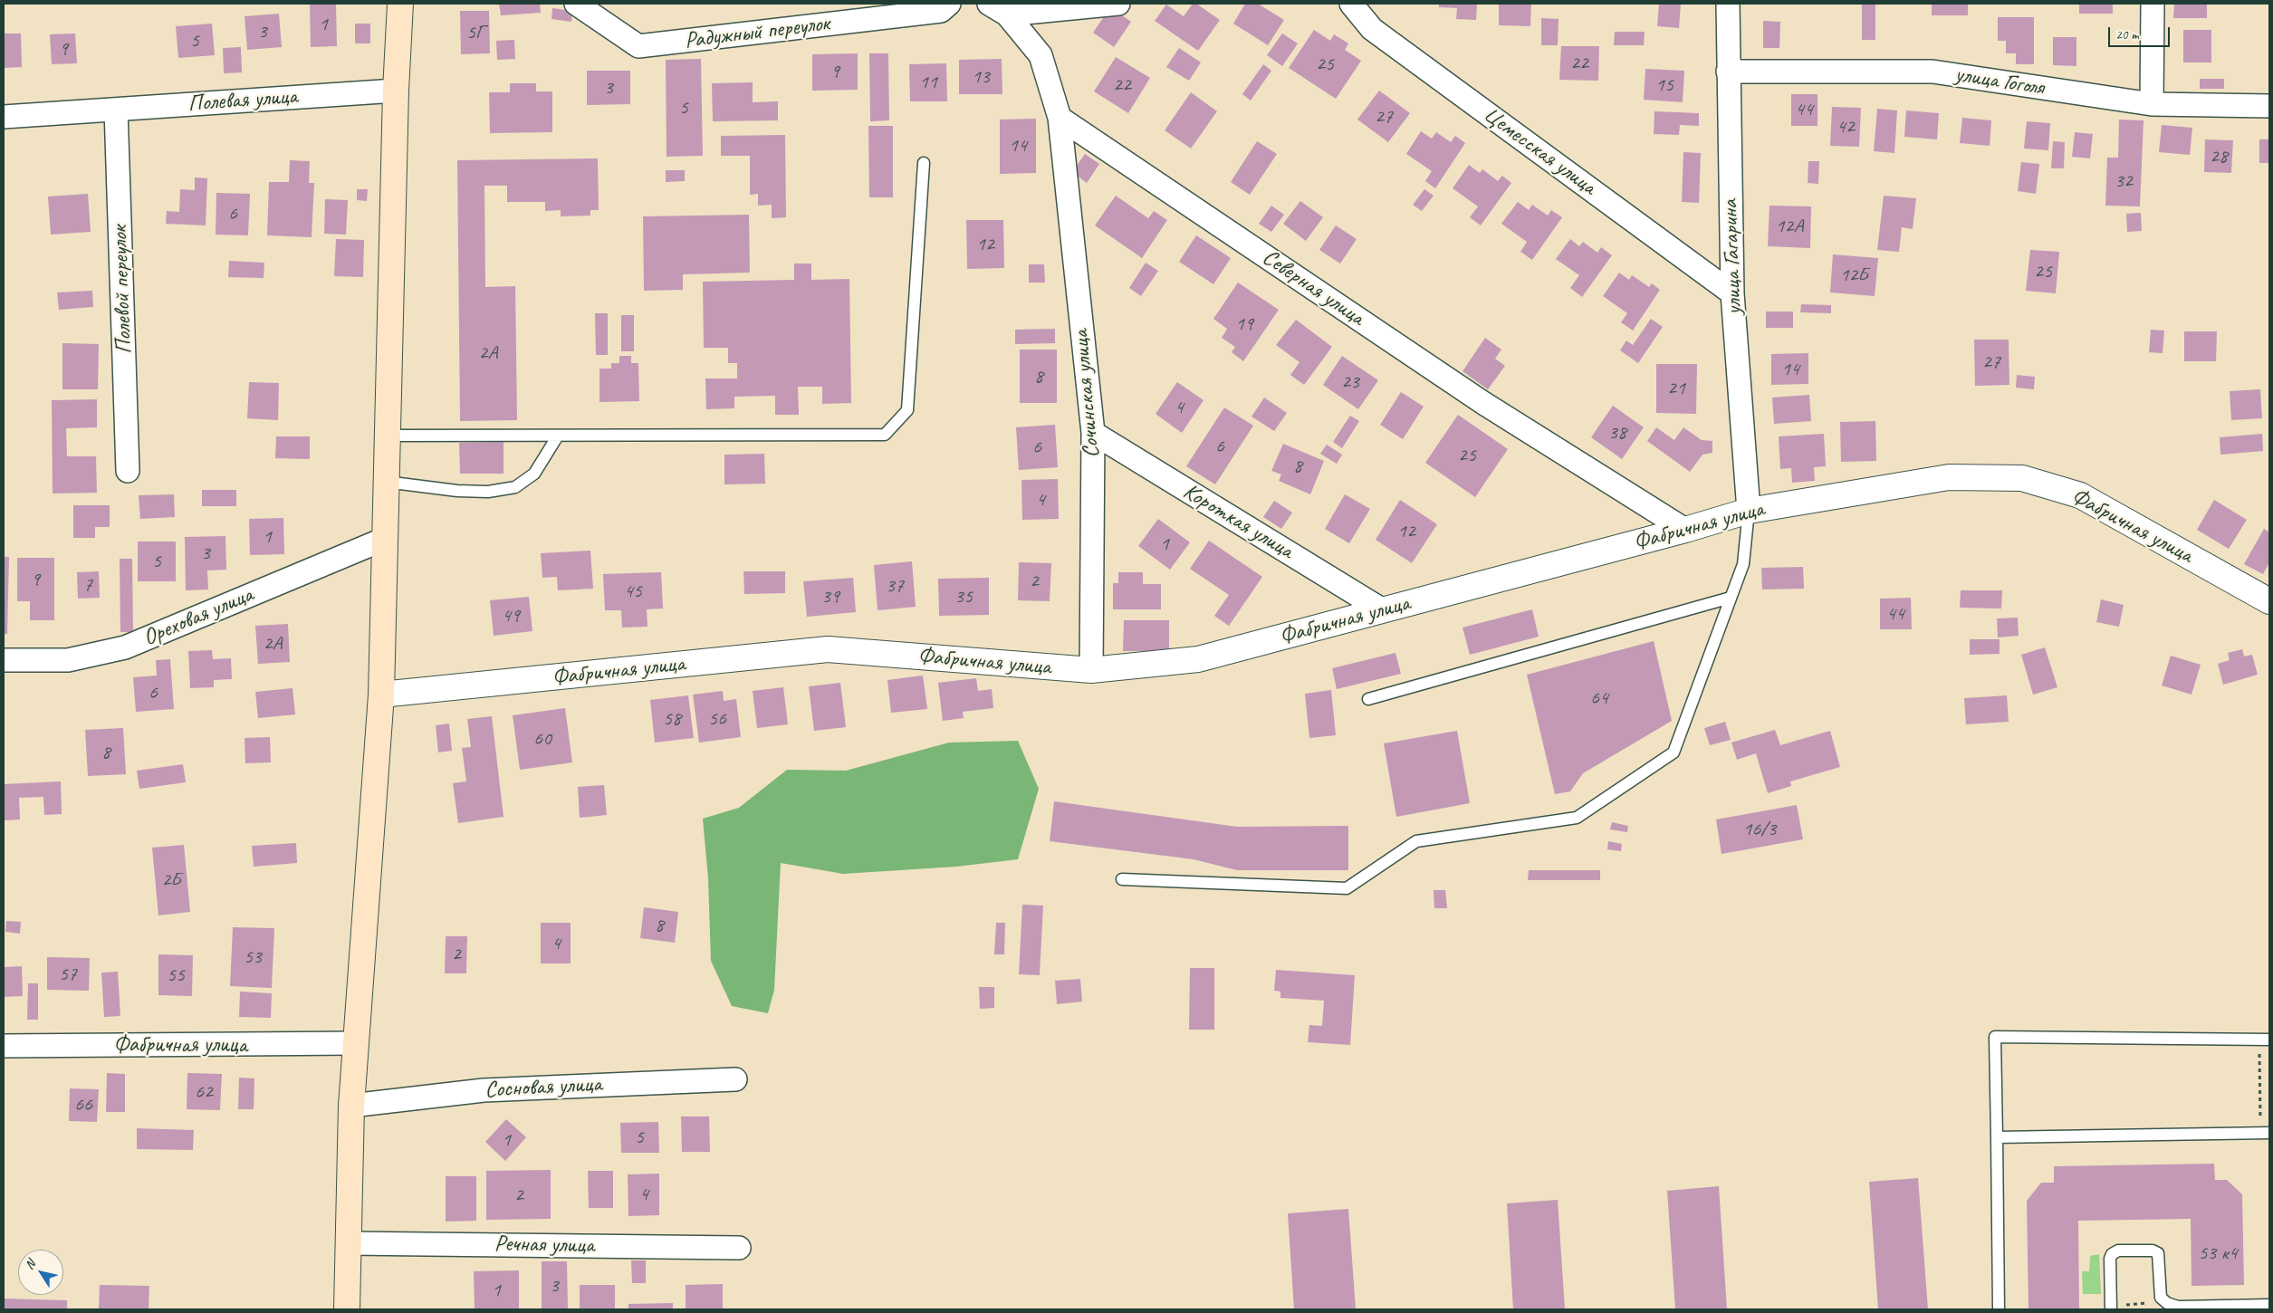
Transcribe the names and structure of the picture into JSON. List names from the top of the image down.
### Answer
{
  "streets": {
    "street": [
      "Радужный переулок",
      "улица Гоголя",
      "Полевая улица",
      "Цемесская улица",
      "улица Гагарина",
      "Северная улица",
      "Полевой переулок",
      "Сочинская улица",
      "Короткая улица",
      "Фабричная улица",
      "Ореховая улица",
      "Сосновая улица",
      "Речная улица"
    ]
  },
  "crossings": [
    ["улица Гоголя", "улица Гагарина"],
    ["Полевая улица", "Полевой переулок"],
    ["Цемесская улица", "улица Гагарина"],
    ["улица Гагарина", "Фабричная улица"],
    ["Северная улица", "Сочинская улица"],
    ["Северная улица", "Фабричная улица"],
    ["Сочинская улица", "Короткая улица"],
    ["Сочинская улица", "Фабричная улица"],
    ["Короткая улица", "Фабричная улица"]
  ],
  "house_numbers": [
    "1",
    "3",
    "5Г",
    "5",
    "9",
    "22",
    "25",
    "9",
    "13",
    "11",
    "22",
    "15",
    "3",
    "5",
    "44",
    "27",
    "42",
    "14",
    "28",
    "32",
    "6",
    "12А",
    "12",
    "25",
    "12Б",
    "19",
    "2А",
    "27",
    "14",
    "8",
    "23",
    "21",
    "4",
    "38",
    "6",
    "6",
    "25",
    "8",
    "4",
    "12",
    "1",
    "1",
    "3",
    "5",
    "9",
    "2",
    "7",
    "37",
    "45",
    "39",
    "35",
    "44",
    "49",
    "2А",
    "6",
    "64",
    "58",
    "56",
    "60",
    "8",
    "16/3",
    "2Б",
    "8",
    "4",
    "2",
    "53",
    "57",
    "55",
    "62",
    "66",
    "5",
    "1",
    "4",
    "2",
    "53 к4",
    "3",
    "1"
  ],
  "scale_bar": "20 m",
  "north": "top left"
}
